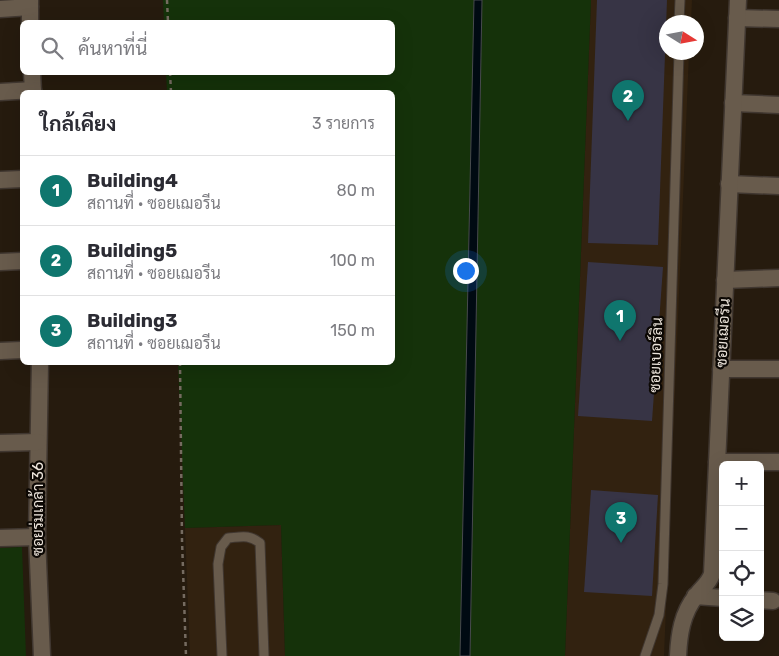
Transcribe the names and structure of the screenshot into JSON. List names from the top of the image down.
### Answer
{
  "streets": {
    "street": ["ซอยเฌอรีน", "ซอยร่มเกล้า 36"],
    "lane": ["ซอยเบอร์ลิน"]
  },
  "north": "right",
  "page": {
    "search": "ค้นหาที่นี่",
    "pins": ["2", "1", "3"],
    "heading": ["ใกล้เคียง", "3 รายการ"],
    "list": [
      {
        "mark": "1",
        "name": "Building4",
        "note": "สถานที่ · ซอยเฌอรีน",
        "value": "80 m"
      },
      {
        "mark": "2",
        "name": "Building5",
        "note": "สถานที่ · ซอยเฌอรีน",
        "value": "100 m"
      },
      {
        "mark": "3",
        "name": "Building3",
        "note": "สถานที่ · ซอยเฌอรีน",
        "value": "150 m"
      }
    ],
    "map_buttons": ["+", "−"]
  }
}
